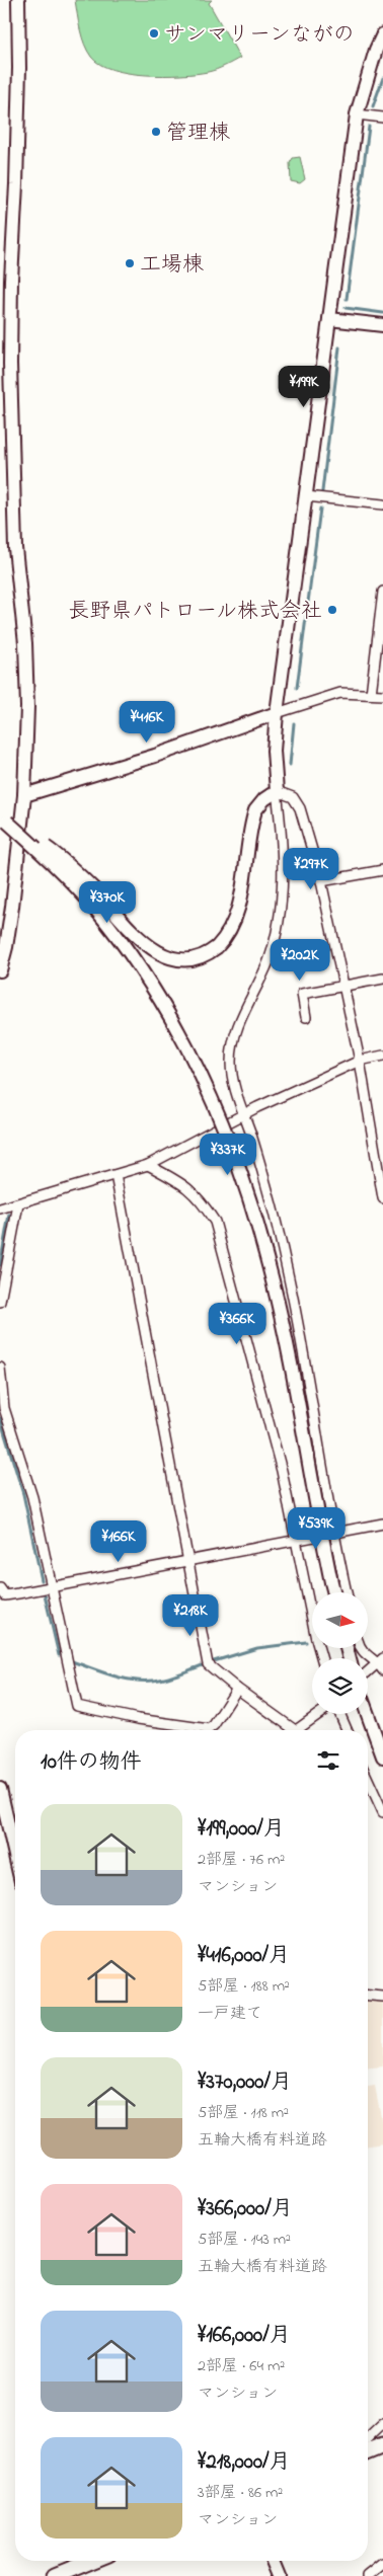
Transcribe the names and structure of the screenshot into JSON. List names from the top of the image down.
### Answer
{
  "places": [
    "サンマリーンながの",
    "管理棟",
    "工場棟",
    "長野県パトロール株式会社"
  ],
  "north": "right",
  "page": {
    "price": [
      "¥199K",
      "¥416K",
      "¥297K",
      "¥370K",
      "¥202K",
      "¥337K",
      "¥366K",
      "¥539K",
      "¥166K",
      "¥218K"
    ],
    "heading": "10件の物件",
    "list": [
      {
        "name": "¥199,000/月",
        "note": "2部屋 · 76 m² · マンション"
      },
      {
        "name": "¥416,000/月",
        "note": "5部屋 · 188 m² · 一戸建て"
      },
      {
        "name": "¥370,000/月",
        "note": "5部屋 · 118 m² · 五輪大橋有料道路"
      },
      {
        "name": "¥366,000/月",
        "note": "5部屋 · 143 m² · 五輪大橋有料道路"
      },
      {
        "name": "¥166,000/月",
        "note": "2部屋 · 64 m² · マンション"
      },
      {
        "name": "¥218,000/月",
        "note": "3部屋 · 86 m² · マンション"
      }
    ]
  }
}
